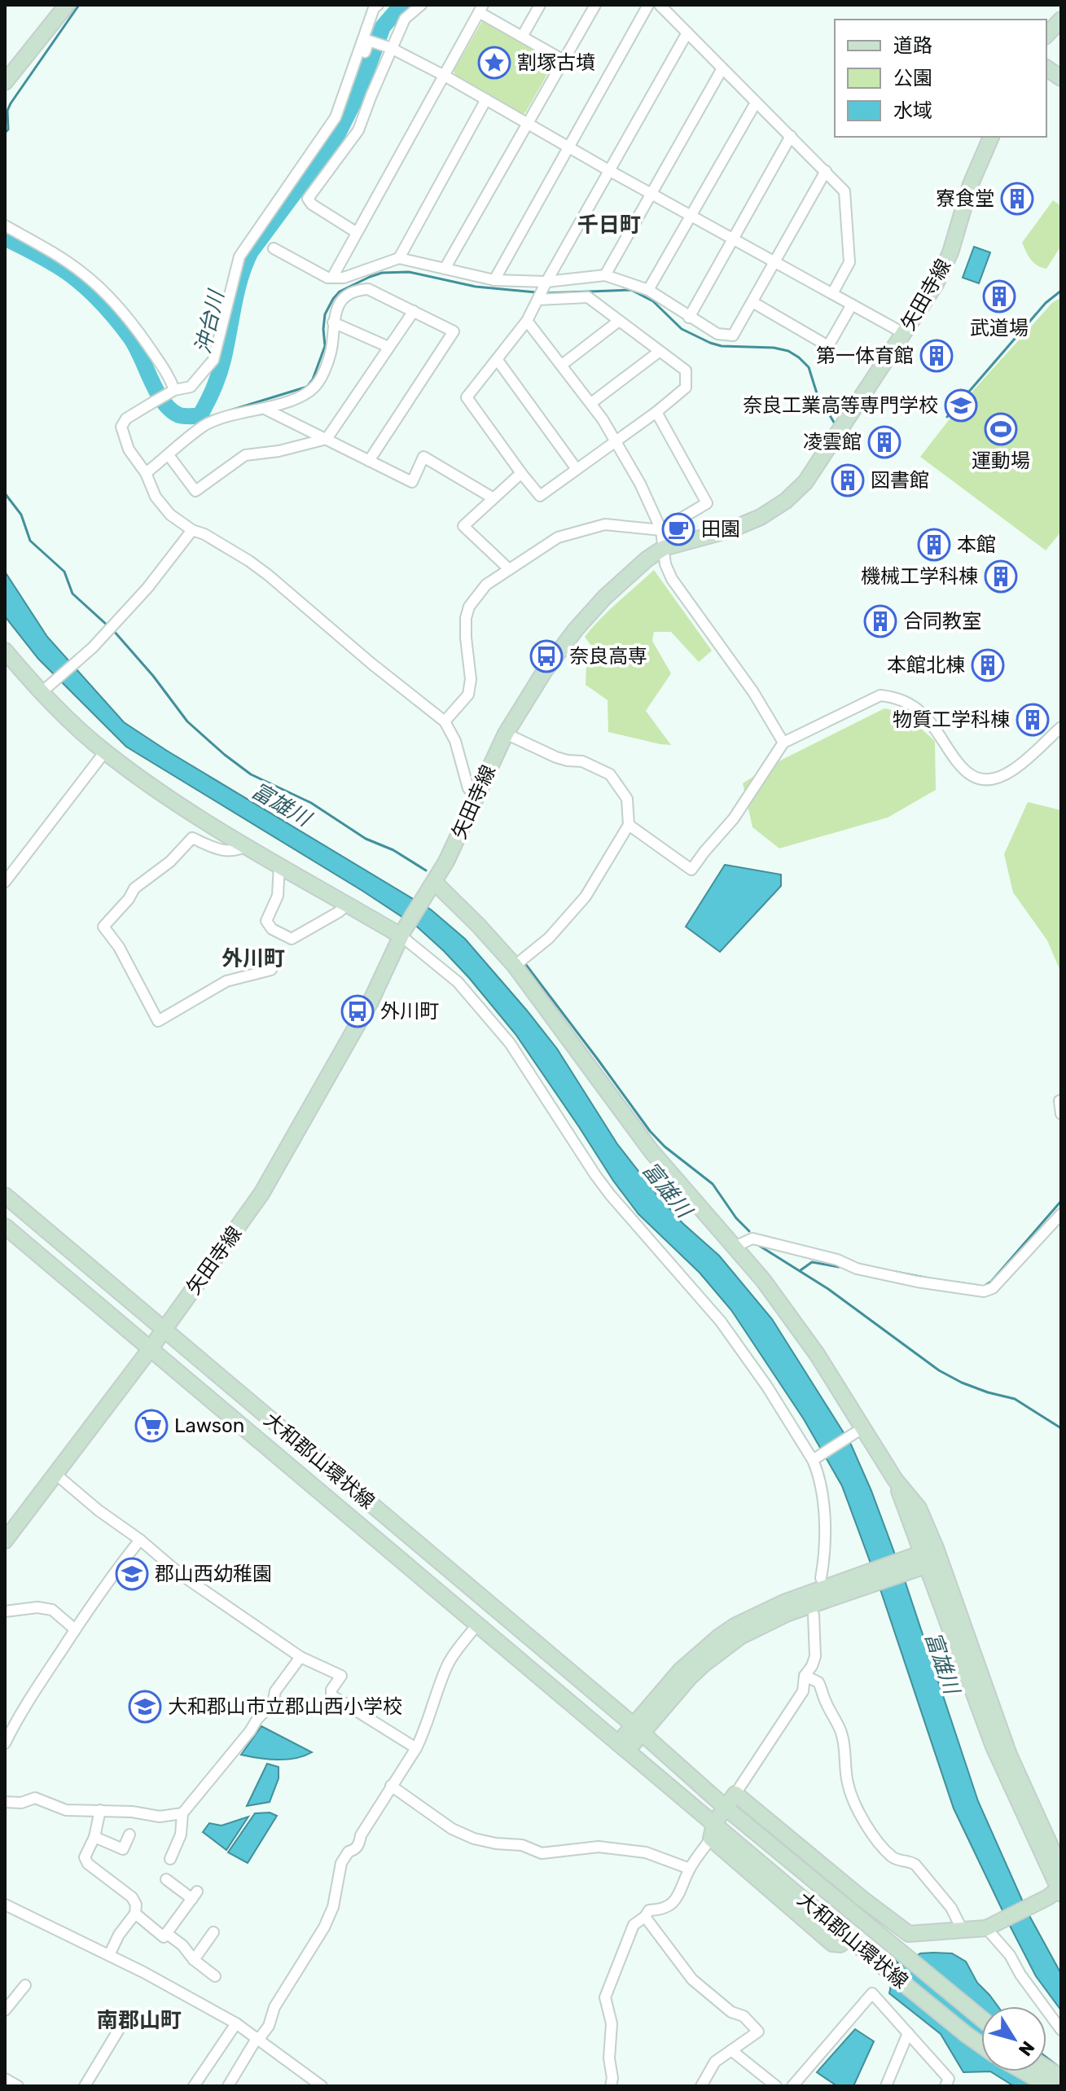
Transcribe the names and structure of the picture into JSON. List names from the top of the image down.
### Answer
{
  "streets": {
    "main road": ["矢田寺線", "大和郡山環状線"]
  },
  "crossings": [
    ["矢田寺線", "大和郡山環状線"]
  ],
  "districts": ["千日町", "外川町", "南郡山町"],
  "water": ["沖台川", "富雄川"],
  "places": {
    "place": ["割塚古墳"],
    "building": [
      "寮食堂",
      "武道場",
      "第一体育館",
      "凌雲館",
      "図書館",
      "本館",
      "機械工学科棟",
      "合同教室",
      "本館北棟",
      "物質工学科棟"
    ],
    "school or university": ["奈良工業高等専門学校", "郡山西幼稚園", "大和郡山市立郡山西小学校"],
    "sports": ["運動場"],
    "cafe": ["田園"],
    "bus stop": ["奈良高専", "外川町"],
    "supermarket": ["Lawson"]
  },
  "legend": ["道路", "公園", "水域"],
  "north": "bottom right"
}
